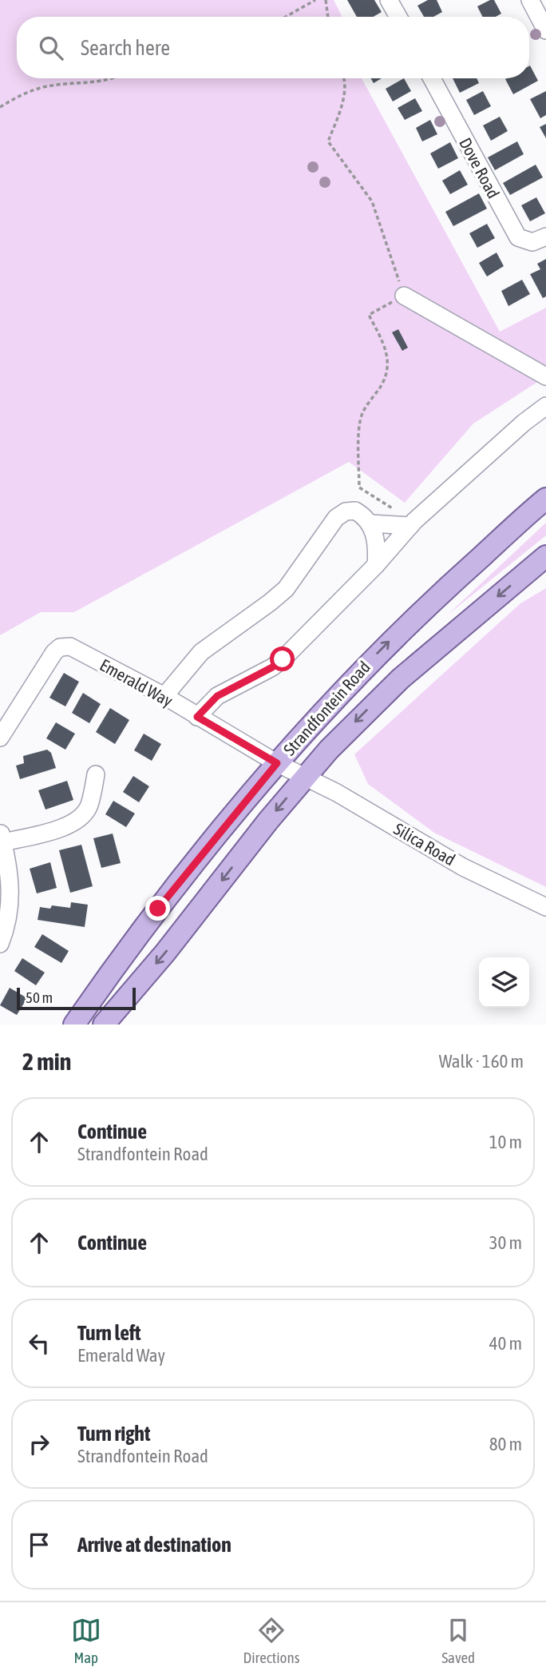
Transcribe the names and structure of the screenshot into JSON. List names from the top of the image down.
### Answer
{
  "streets": {
    "main road": ["Strandfontein Road"],
    "street": ["Dove Road", "Emerald Way", "Silica Road"]
  },
  "crossings": [
    ["Emerald Way", "Strandfontein Road"],
    ["Emerald Way", "Silica Road"],
    ["Strandfontein Road", "Silica Road"]
  ],
  "scale_bar": "50 m",
  "page": {
    "search": "Search here",
    "scale": "50 m",
    "heading": ["2 min", "Walk · 160 m"],
    "list": [
      ["Continue", "Strandfontein Road", "10 m"],
      ["Continue", "30 m"],
      ["Turn left", "Emerald Way", "40 m"],
      ["Turn right", "Strandfontein Road", "80 m"],
      "Arrive at destination"
    ],
    "nav": ["Map", "Directions", "Saved"]
  }
}
